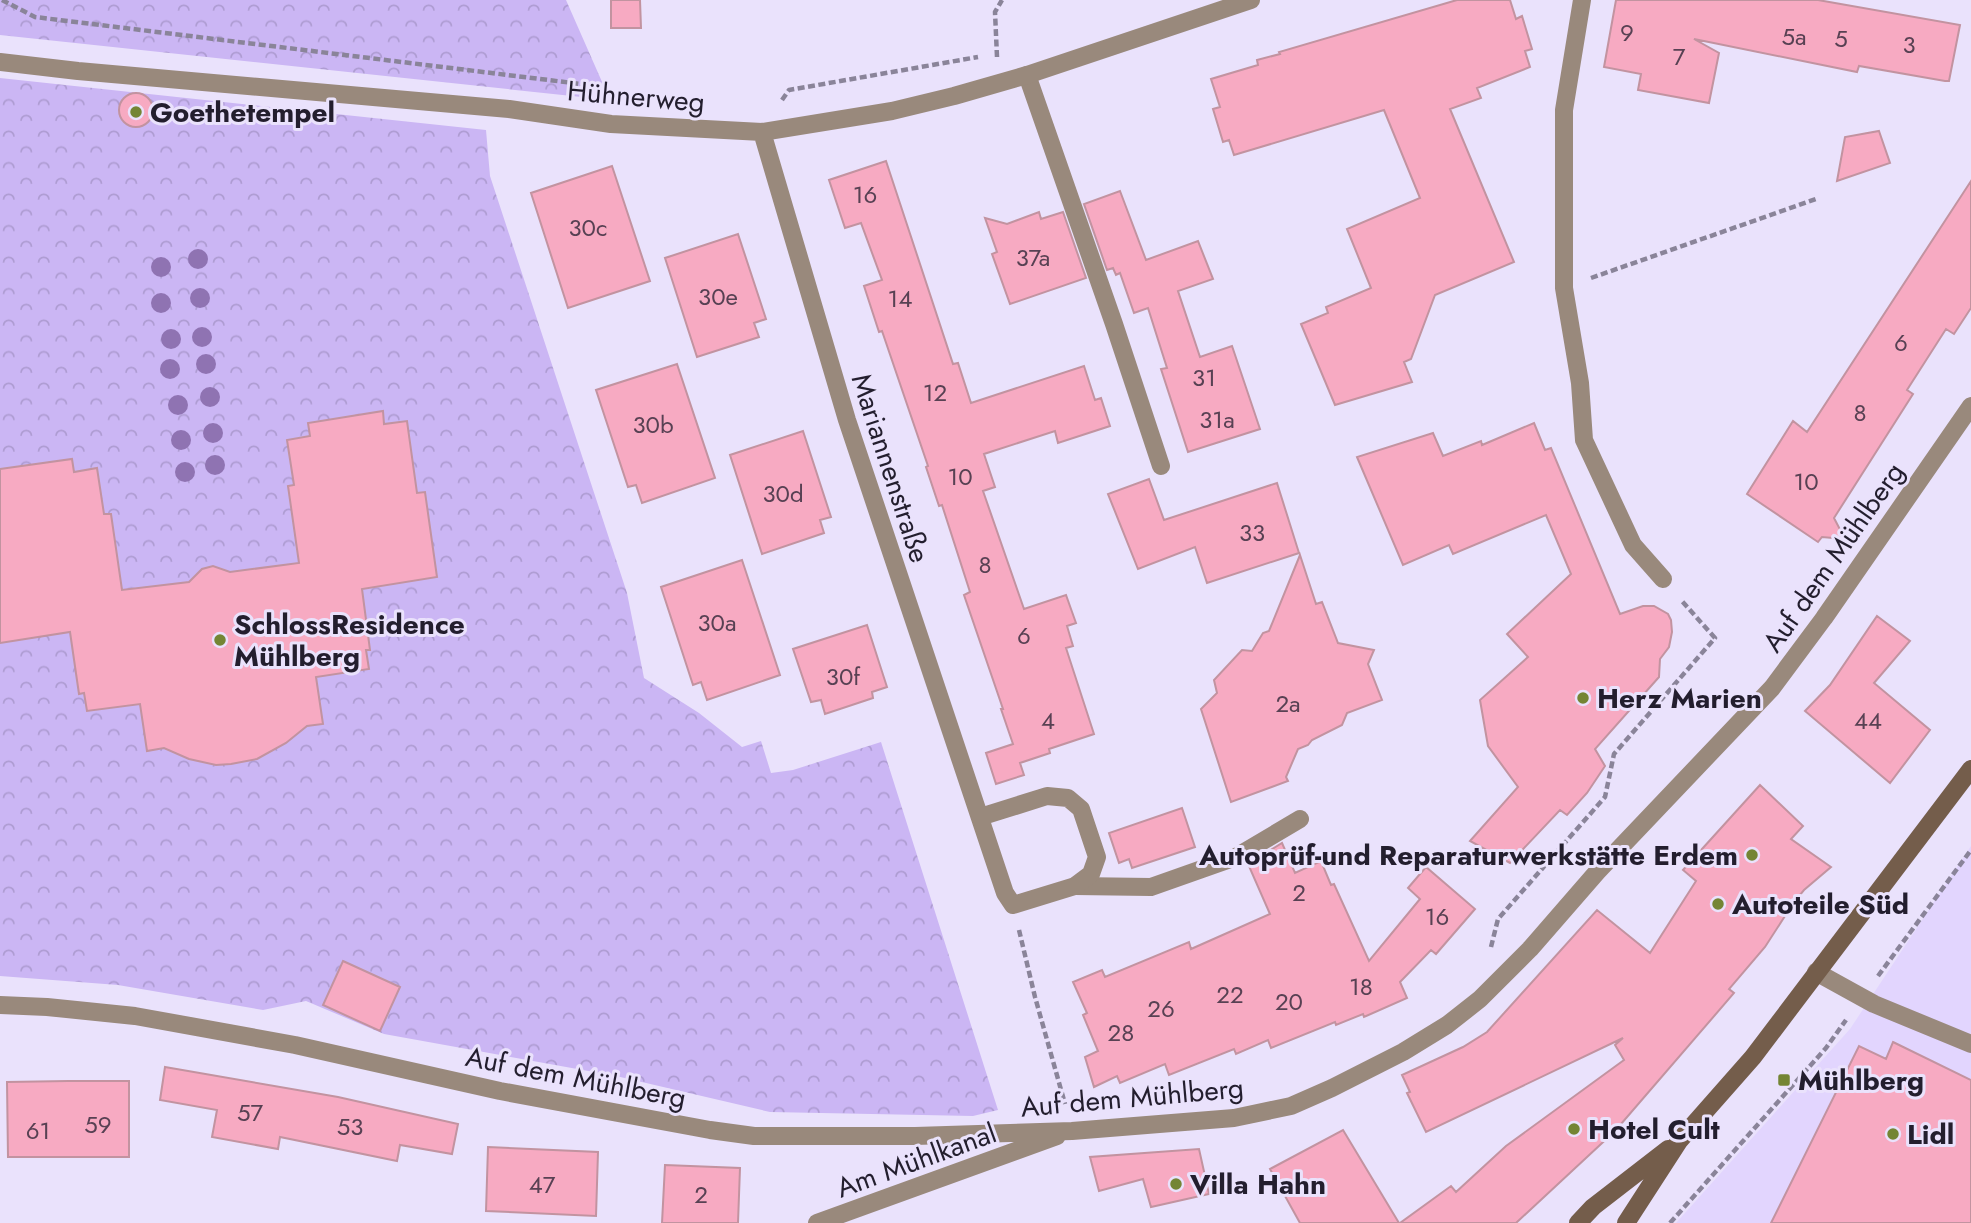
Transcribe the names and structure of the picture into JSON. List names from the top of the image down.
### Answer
{
  "streets": {
    "street": [
      "Hühnerweg",
      "Mariannenstraße",
      "Auf dem Mühlberg",
      "Am Mühlkanal"
    ]
  },
  "crossings": [
    ["Hühnerweg", "Mariannenstraße"],
    ["Auf dem Mühlberg", "Am Mühlkanal"]
  ],
  "places": {
    "other": [
      "Goethetempel",
      "SchlossResidence Mühlberg",
      "Herz Marien",
      "Autoprüf-und Reparaturwerkstätte Erdem",
      "Autoteile Süd",
      "Hotel Cult",
      "Lidl",
      "Villa Hahn"
    ],
    "transit": ["Mühlberg"]
  },
  "house_numbers": [
    "9",
    "5a",
    "5",
    "3",
    "7",
    "16",
    "30c",
    "37a",
    "30e",
    "14",
    "6",
    "31",
    "12",
    "8",
    "31a",
    "30b",
    "10",
    "10",
    "30d",
    "33",
    "8",
    "30a",
    "6",
    "30f",
    "2a",
    "4",
    "44",
    "2",
    "16",
    "18",
    "22",
    "20",
    "26",
    "28",
    "57",
    "59",
    "53",
    "61",
    "47",
    "2"
  ]
}
